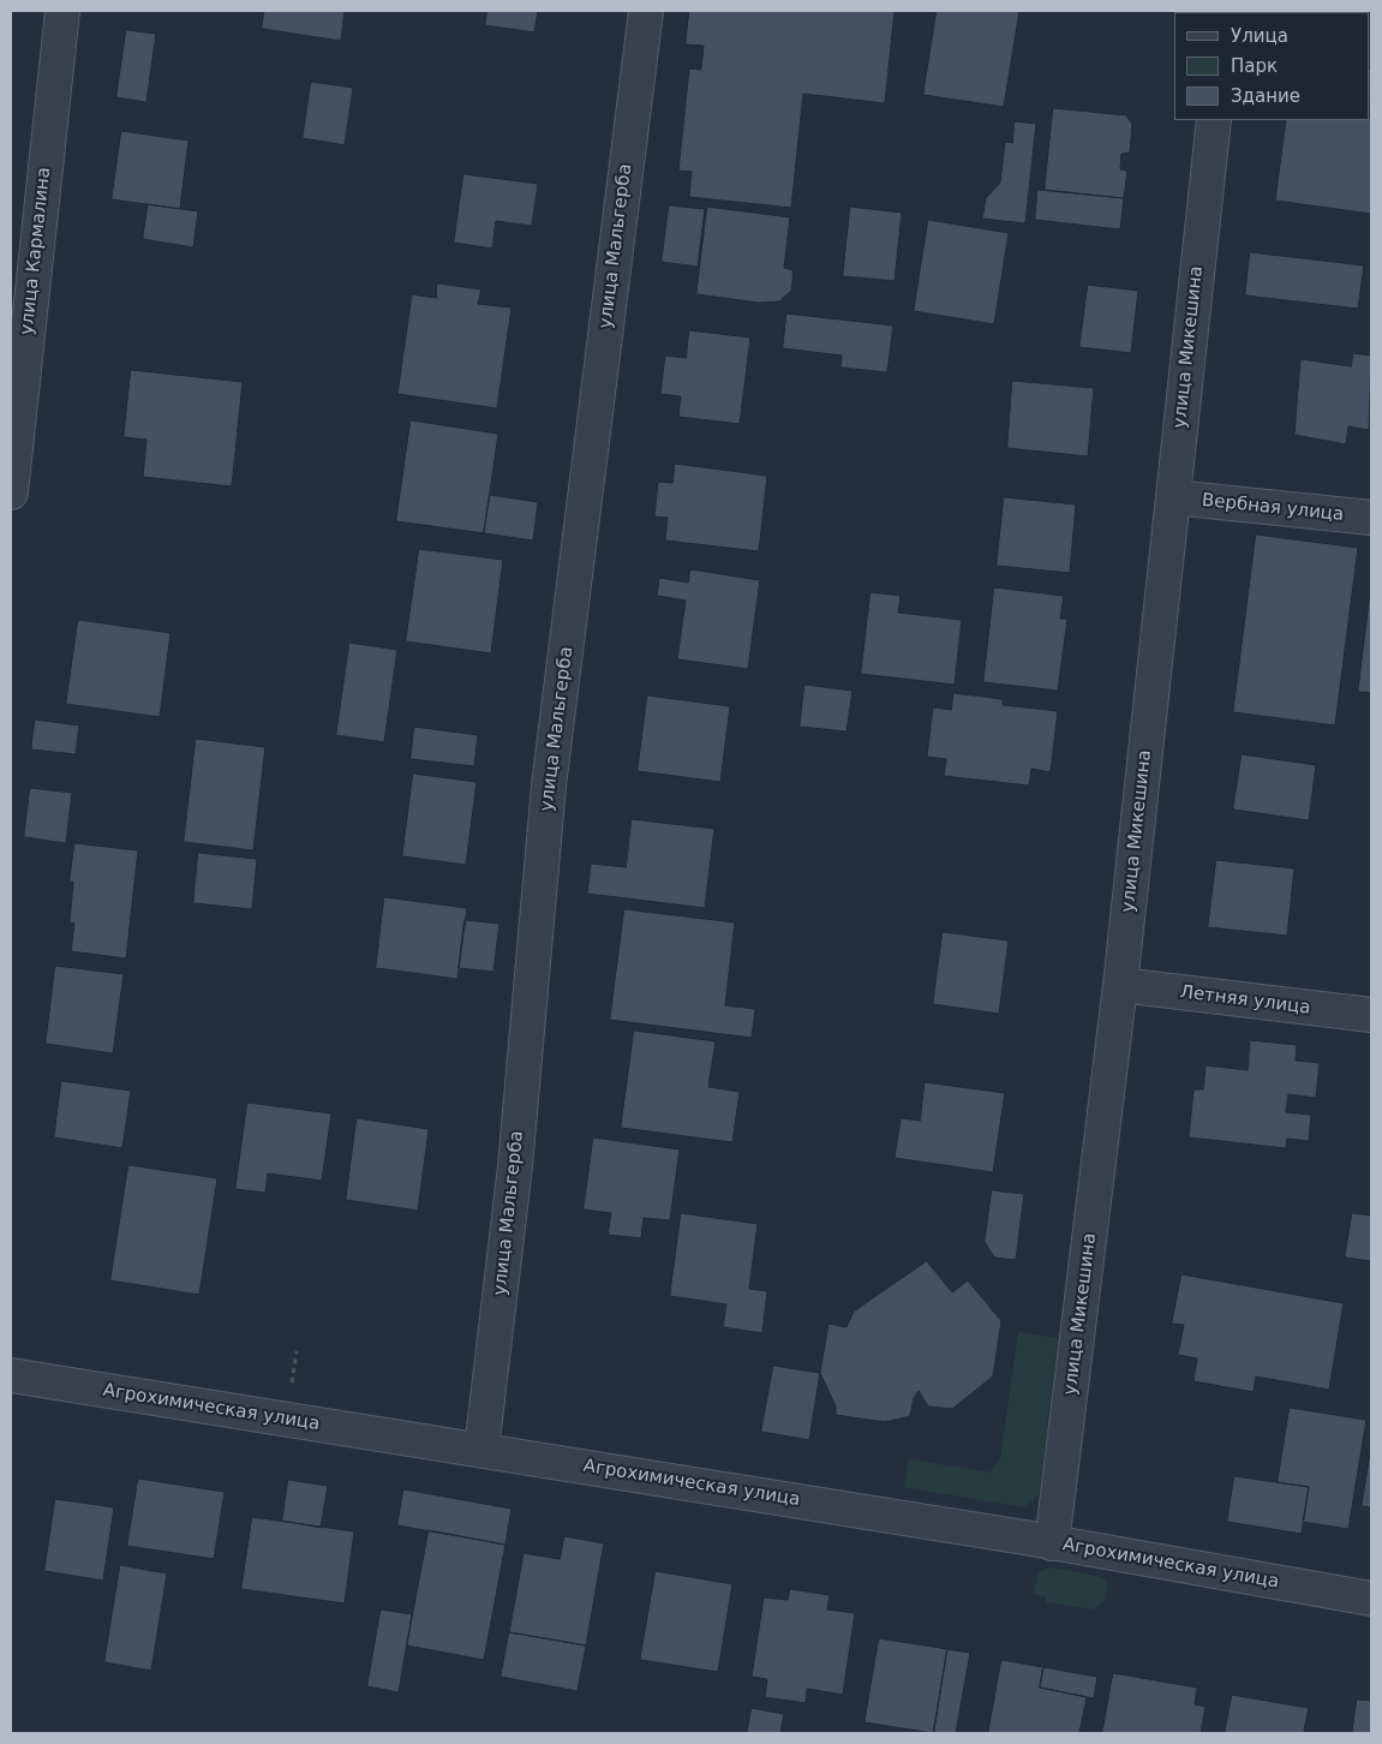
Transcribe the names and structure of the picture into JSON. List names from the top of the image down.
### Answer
{
  "streets": {
    "street": [
      "улица Мальгерба",
      "улица Кармалина",
      "улица Микешина",
      "Вербная улица",
      "Летняя улица",
      "Агрохимическая улица"
    ]
  },
  "crossings": [
    ["улица Мальгерба", "Агрохимическая улица"],
    ["улица Микешина", "Вербная улица"],
    ["улица Микешина", "Летняя улица"],
    ["улица Микешина", "Агрохимическая улица"]
  ],
  "legend": ["Улица", "Парк", "Здание"]
}
